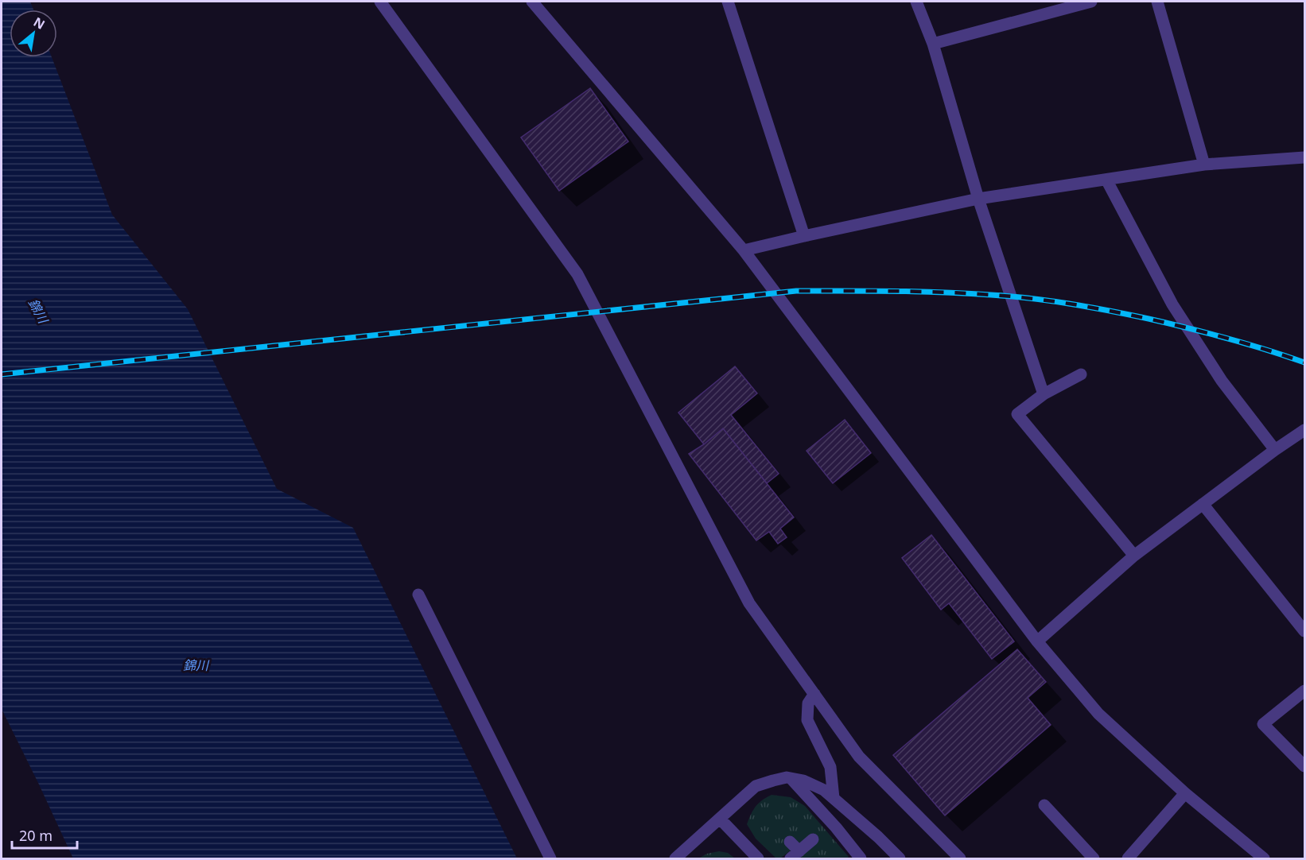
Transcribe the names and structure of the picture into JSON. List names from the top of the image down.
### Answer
{
  "water": ["錦川"],
  "scale_bar": "20 m",
  "north": "top right"
}
